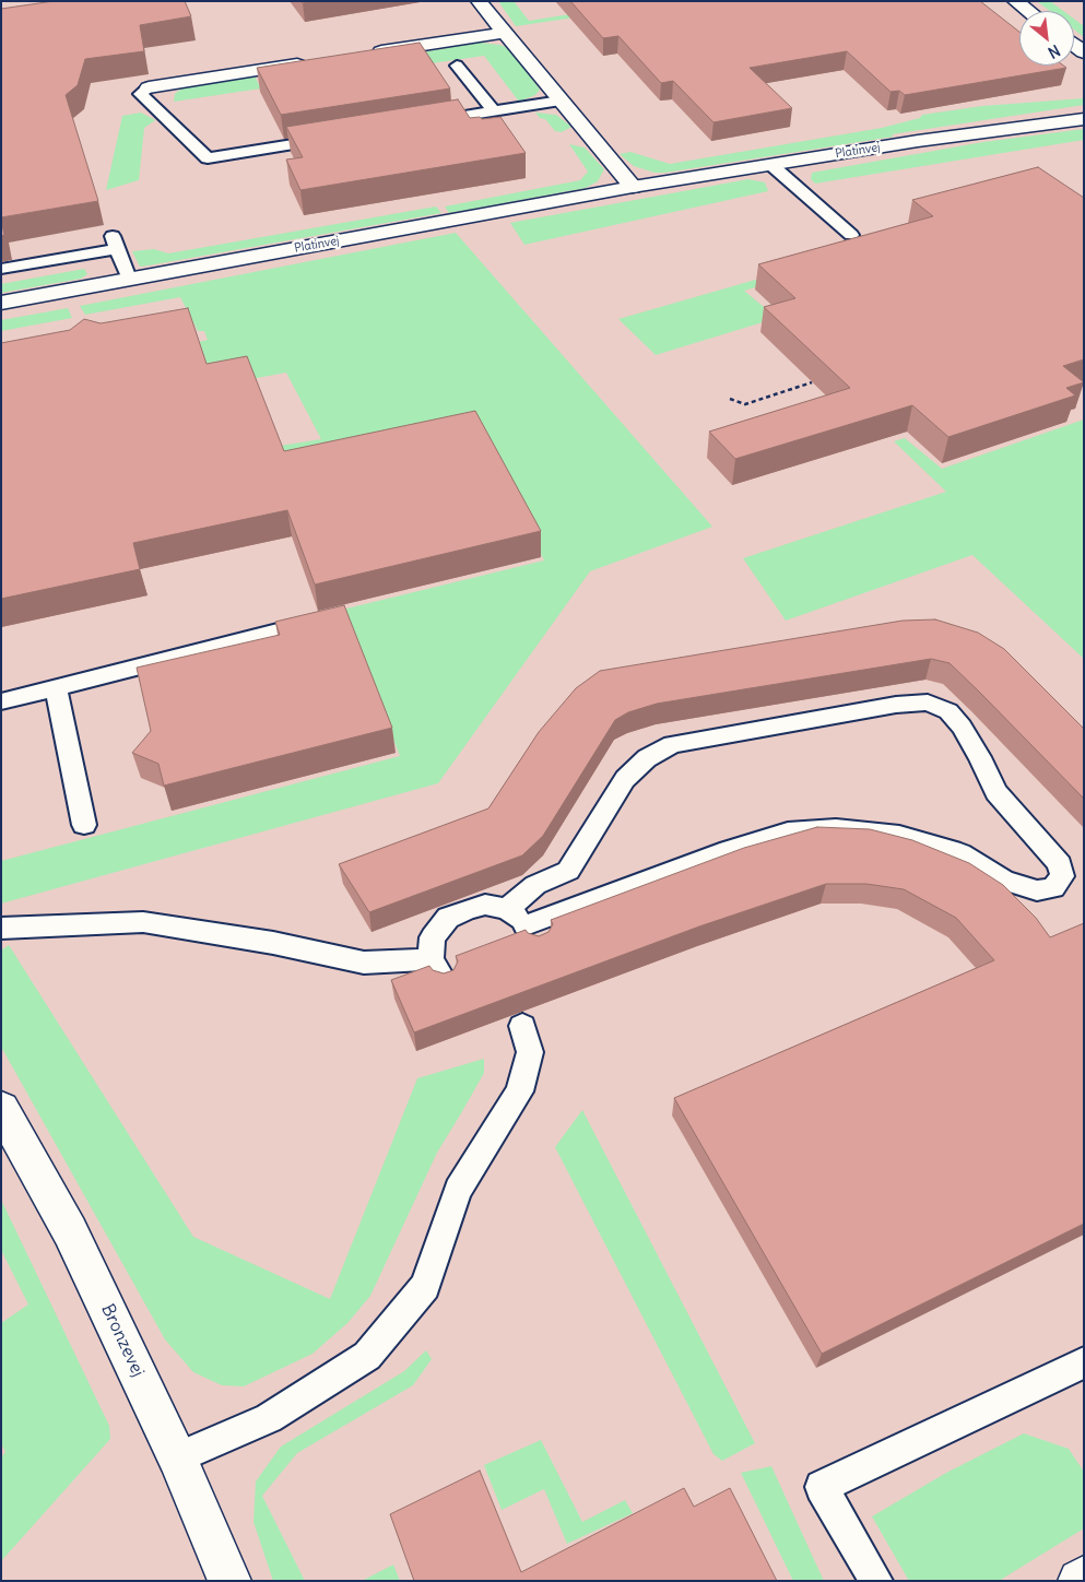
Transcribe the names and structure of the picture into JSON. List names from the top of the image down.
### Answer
{
  "streets": {
    "street": ["Platinvej", "Bronzevej"]
  },
  "north": "bottom right"
}
